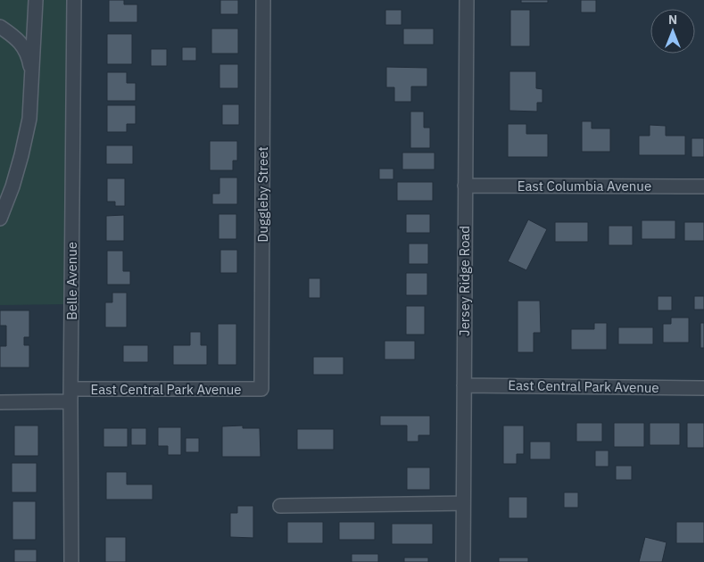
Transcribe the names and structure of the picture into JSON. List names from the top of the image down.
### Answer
{
  "streets": {
    "street": [
      "East Columbia Avenue",
      "Duggleby Street",
      "Belle Avenue",
      "Jersey Ridge Road",
      "East Central Park Avenue"
    ]
  },
  "crossings": [
    ["East Columbia Avenue", "Jersey Ridge Road"],
    ["Duggleby Street", "East Central Park Avenue"],
    ["Belle Avenue", "East Central Park Avenue"],
    ["Jersey Ridge Road", "East Central Park Avenue"]
  ],
  "north": "top"
}
